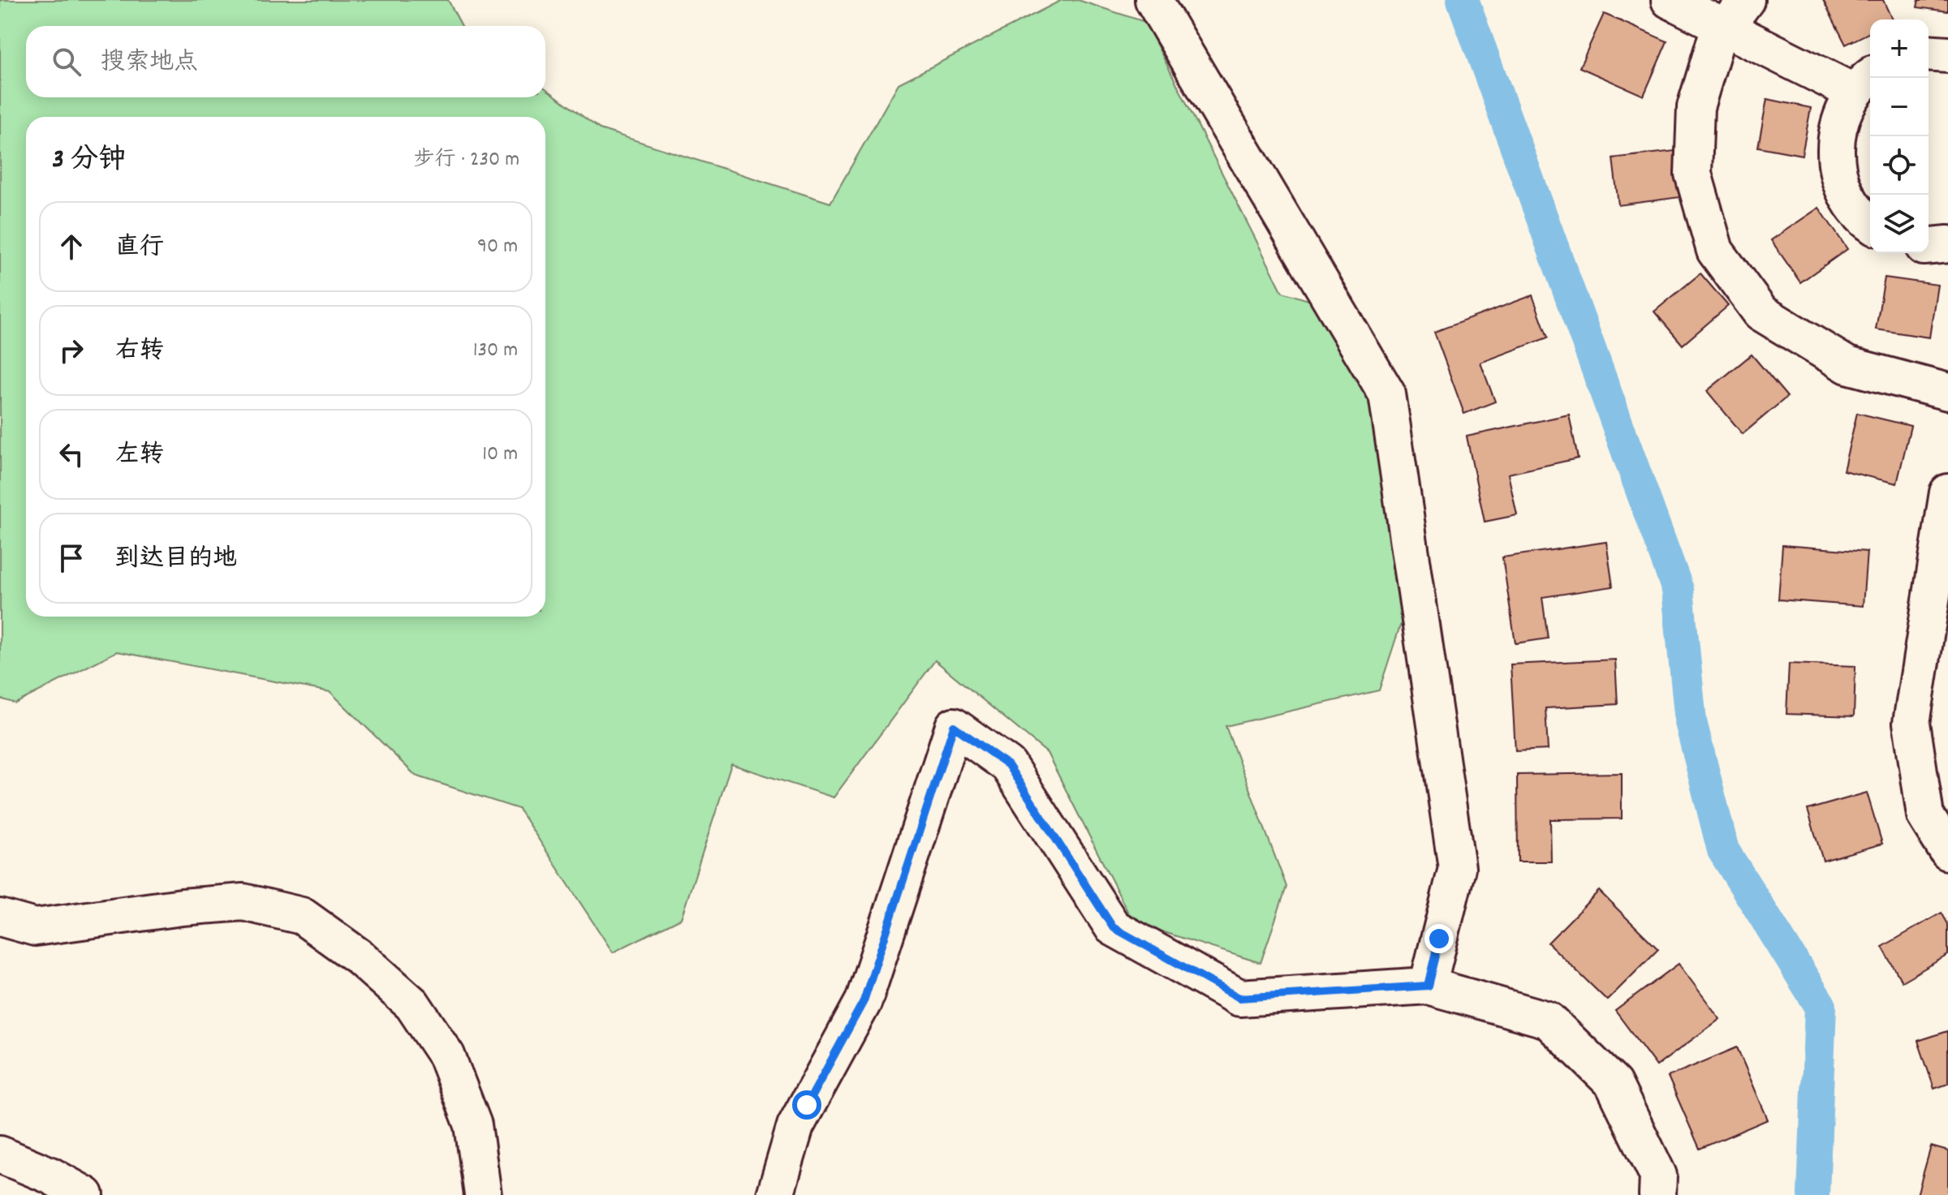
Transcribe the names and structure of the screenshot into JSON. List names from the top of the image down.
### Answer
{
  "page": {
    "map_buttons": ["+", "−"],
    "search": "搜索地点",
    "heading": ["3 分钟", "步行 · 230 m"],
    "list": [
      ["直行", "90 m"],
      ["右转", "130 m"],
      ["左转", "10 m"],
      "到达目的地"
    ]
  }
}
